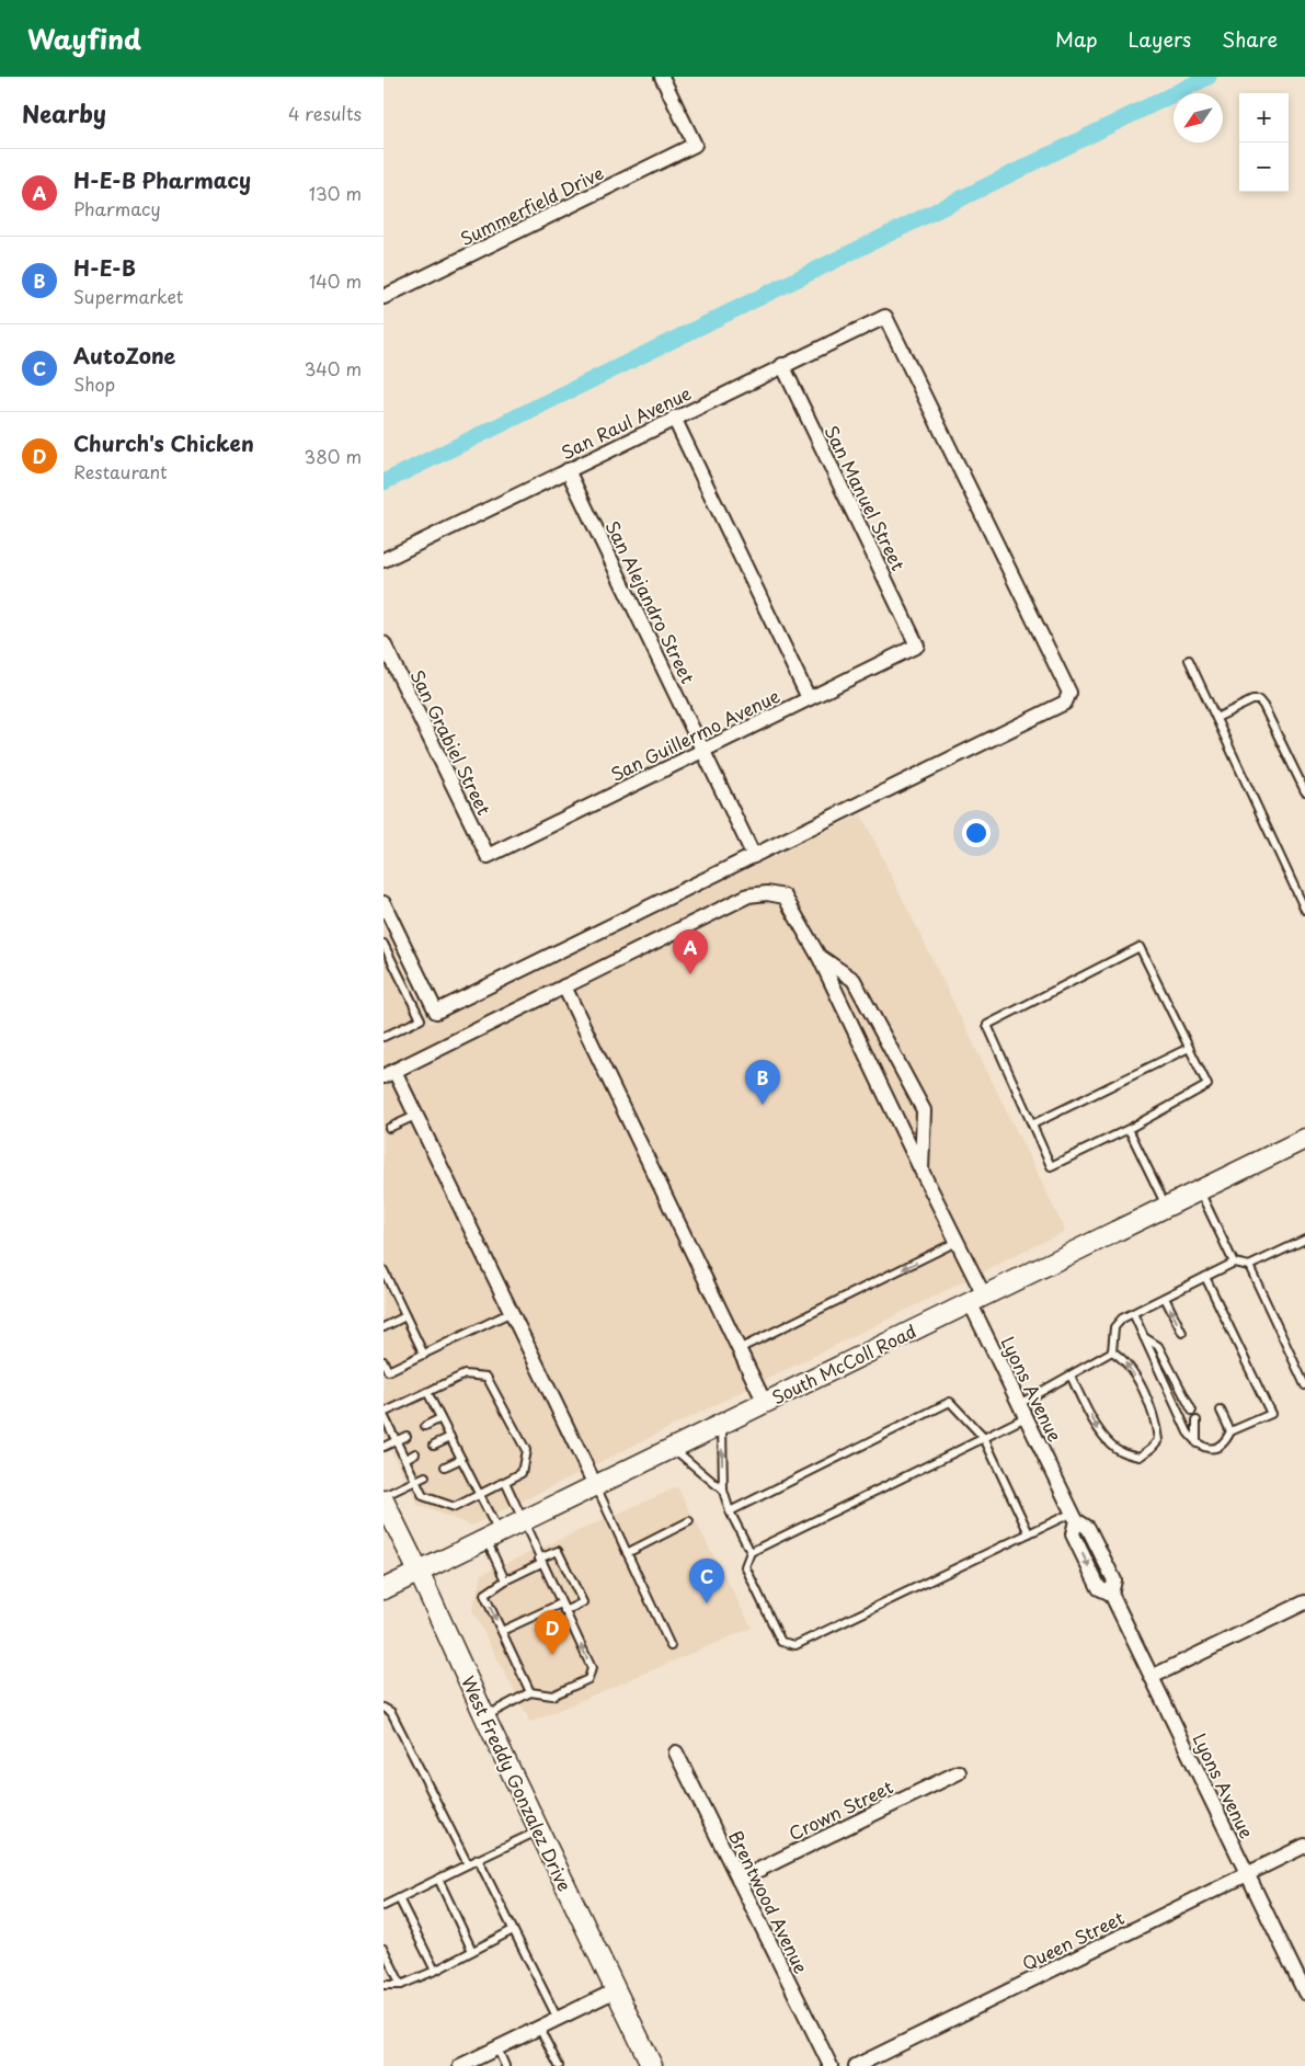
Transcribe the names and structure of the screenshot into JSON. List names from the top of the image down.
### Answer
{
  "streets": {
    "main road": ["South McColl Road", "West Freddy Gonzalez Drive"],
    "street": [
      "Summerfield Drive",
      "San Raul Avenue",
      "San Manuel Street",
      "San Alejandro Street",
      "San Guillermo Avenue",
      "San Grabiel Street",
      "Lyons Avenue",
      "Crown Street",
      "Brentwood Avenue",
      "Queen Street"
    ]
  },
  "crossings": [
    ["San Raul Avenue", "San Manuel Street"],
    ["San Raul Avenue", "San Alejandro Street"],
    ["San Manuel Street", "San Guillermo Avenue"],
    ["San Alejandro Street", "San Guillermo Avenue"],
    ["San Guillermo Avenue", "San Grabiel Street"],
    ["South McColl Road", "Lyons Avenue"],
    ["South McColl Road", "West Freddy Gonzalez Drive"],
    ["Lyons Avenue", "Queen Street"],
    ["Crown Street", "Brentwood Avenue"]
  ],
  "north": "bottom left",
  "page": {
    "header": "Wayfind",
    "nav": ["Map", "Layers", "Share"],
    "heading": ["Nearby", "4 results"],
    "map_buttons": ["+", "−"],
    "list": [
      {
        "mark": "A",
        "name": "H-E-B Pharmacy",
        "note": "Pharmacy",
        "value": "130 m"
      },
      {
        "mark": "B",
        "name": "H-E-B",
        "note": "Supermarket",
        "value": "140 m"
      },
      {
        "mark": "C",
        "name": "AutoZone",
        "note": "Shop",
        "value": "340 m"
      },
      {
        "mark": "D",
        "name": "Church's Chicken",
        "note": "Restaurant",
        "value": "380 m"
      }
    ],
    "pins": [
      "A",
      "B",
      "C",
      "D"
    ]
  }
}
